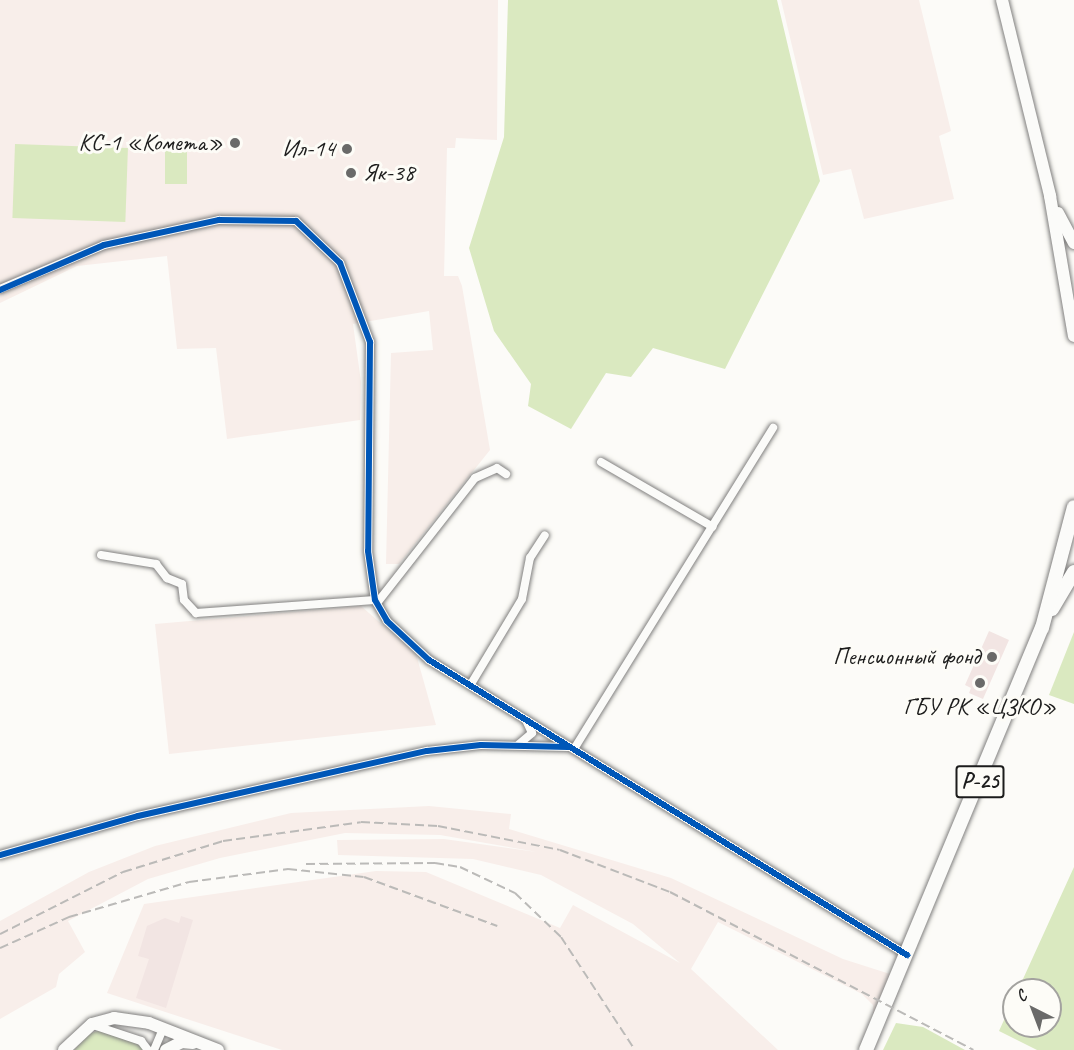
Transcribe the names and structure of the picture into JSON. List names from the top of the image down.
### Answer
{
  "streets": {
    "main road": ["Р-25"]
  },
  "places": [
    "КС-1 «Комета»",
    "Ил-14",
    "Як-38",
    "Пенсионный фонд",
    "ГБУ РК «ЦЗКО»"
  ],
  "north": "top left"
}
